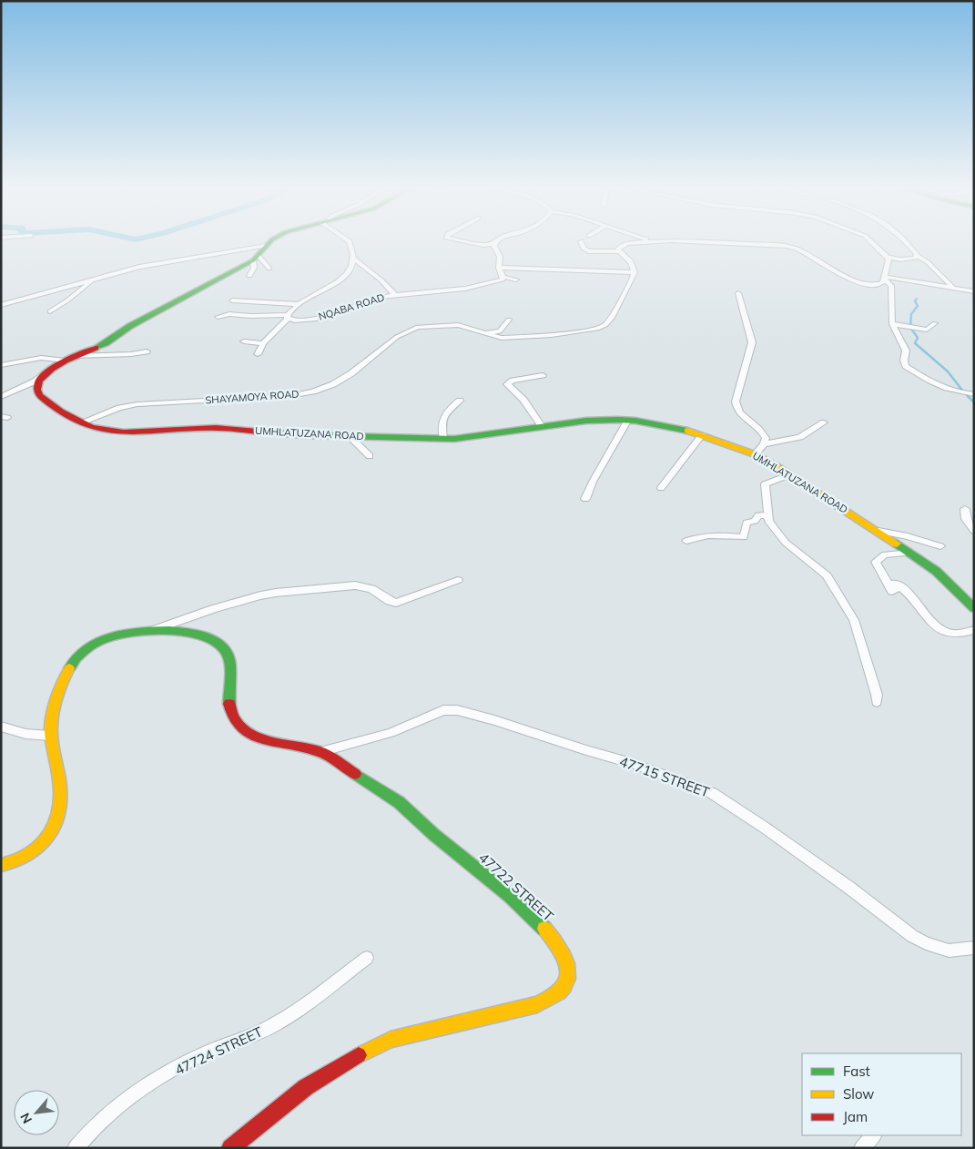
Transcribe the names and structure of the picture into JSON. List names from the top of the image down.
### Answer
{
  "streets": {
    "street": [
      "NQABA ROAD",
      "SHAYAMOYA ROAD",
      "UMHLATUZANA ROAD",
      "47715 STREET",
      "47722 STREET",
      "47724 STREET"
    ]
  },
  "crossings": [
    ["SHAYAMOYA ROAD", "UMHLATUZANA ROAD"],
    ["47715 STREET", "47722 STREET"]
  ],
  "legend": ["Fast", "Slow", "Jam"],
  "north": "bottom left"
}
